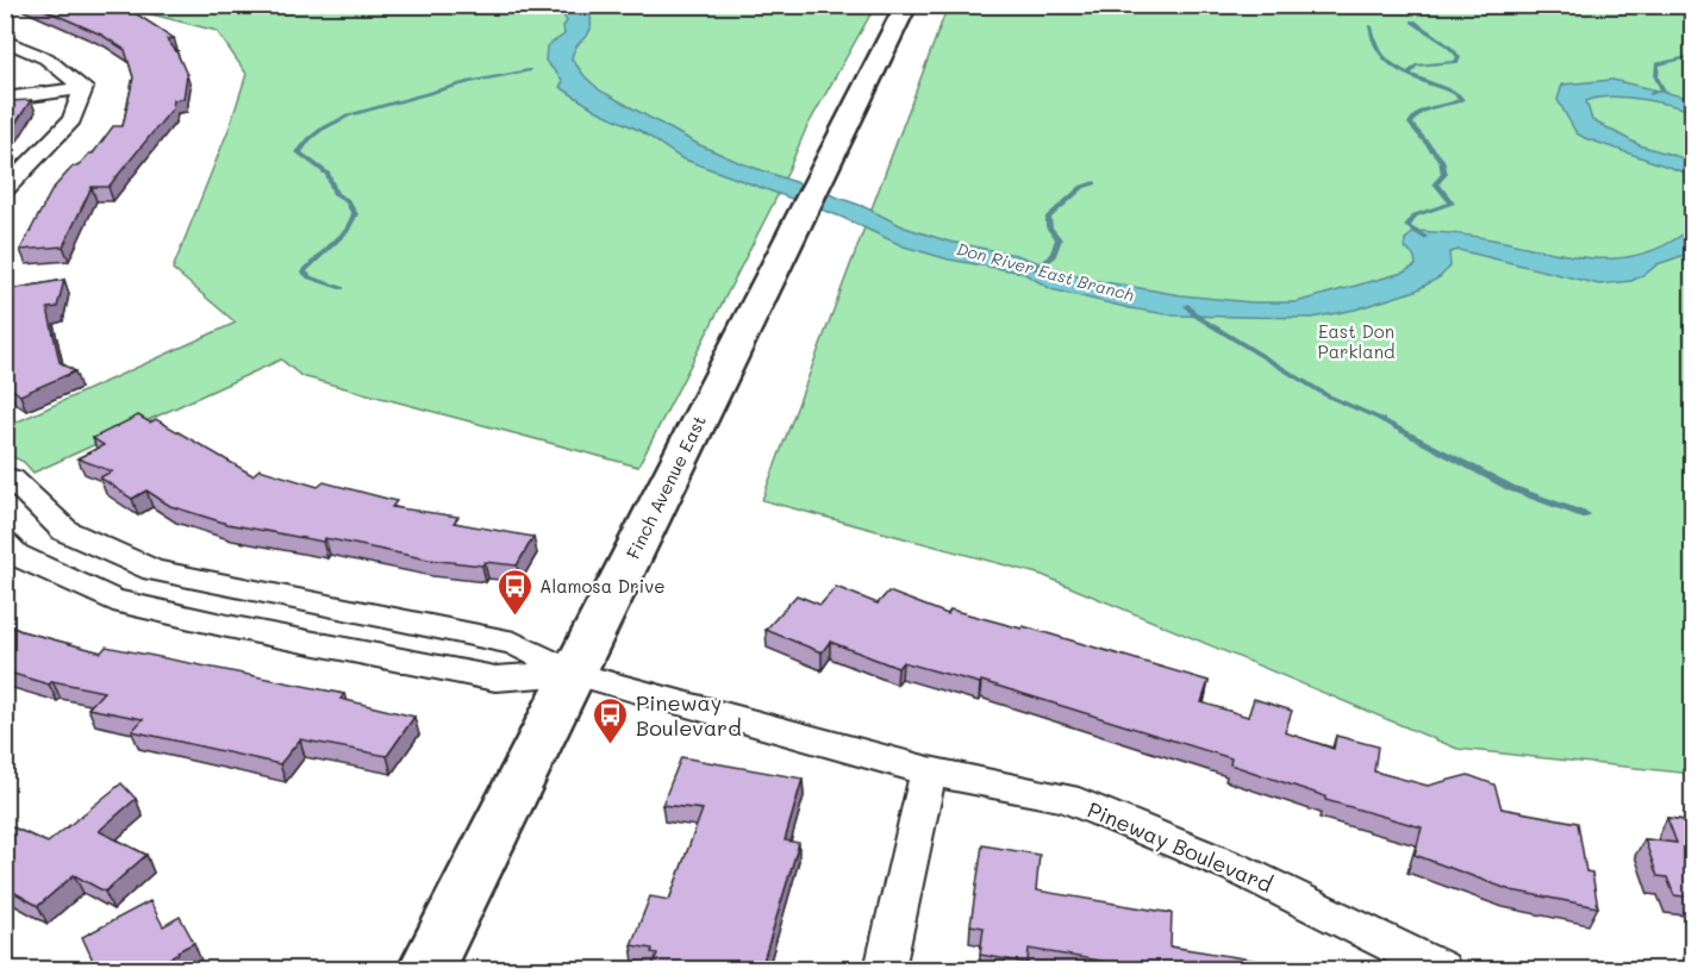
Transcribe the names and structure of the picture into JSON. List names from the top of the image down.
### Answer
{
  "streets": {
    "main road": ["Finch Avenue East"],
    "street": ["Pineway Boulevard"]
  },
  "crossings": [
    ["Finch Avenue East", "Pineway Boulevard"]
  ],
  "water": ["Don River East Branch"],
  "parks": ["East Don Parkland"],
  "places": {
    "bus stop": ["Alamosa Drive", "Pineway Boulevard"]
  }
}
